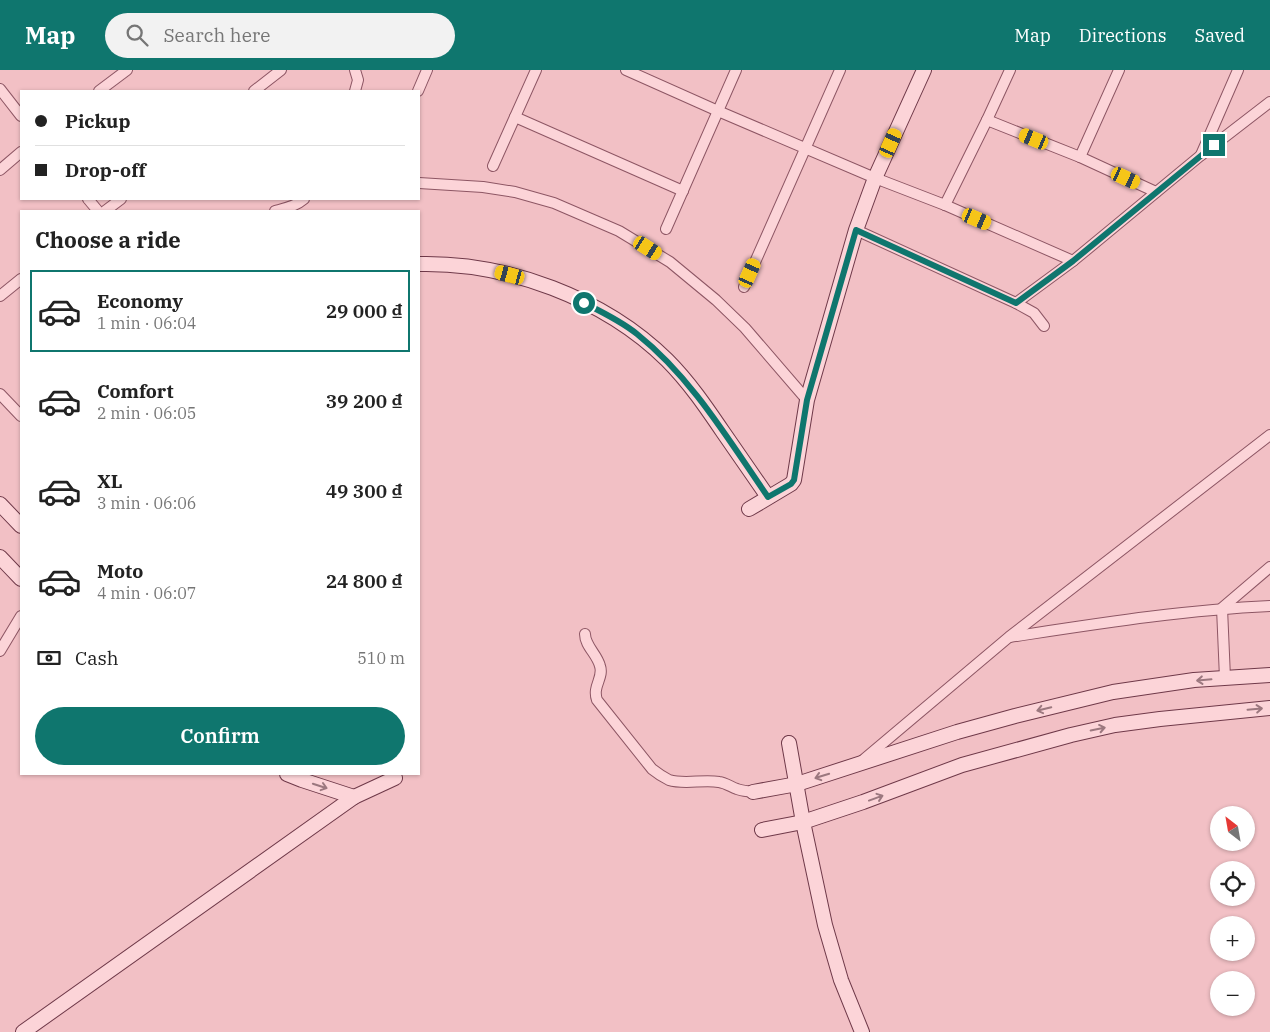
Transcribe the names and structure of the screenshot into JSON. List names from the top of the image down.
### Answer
{
  "north": "top left",
  "page": {
    "header": "Map",
    "search": "Search here",
    "nav": ["Map", "Directions", "Saved"],
    "banner": ["Pickup", "Drop-off"],
    "heading": "Choose a ride",
    "list": [
      {
        "name": "Economy",
        "note": "1 min · 06:04",
        "value": "29 000 ₫"
      },
      {
        "name": "Comfort",
        "note": "2 min · 06:05",
        "value": "39 200 ₫"
      },
      {
        "name": "XL",
        "note": "3 min · 06:06",
        "value": "49 300 ₫"
      },
      {
        "name": "Moto",
        "note": "4 min · 06:07",
        "value": "24 800 ₫"
      }
    ],
    "pay": ["Cash", "510 m"],
    "buttons": "Confirm",
    "map_buttons": ["+", "−"]
  }
}
